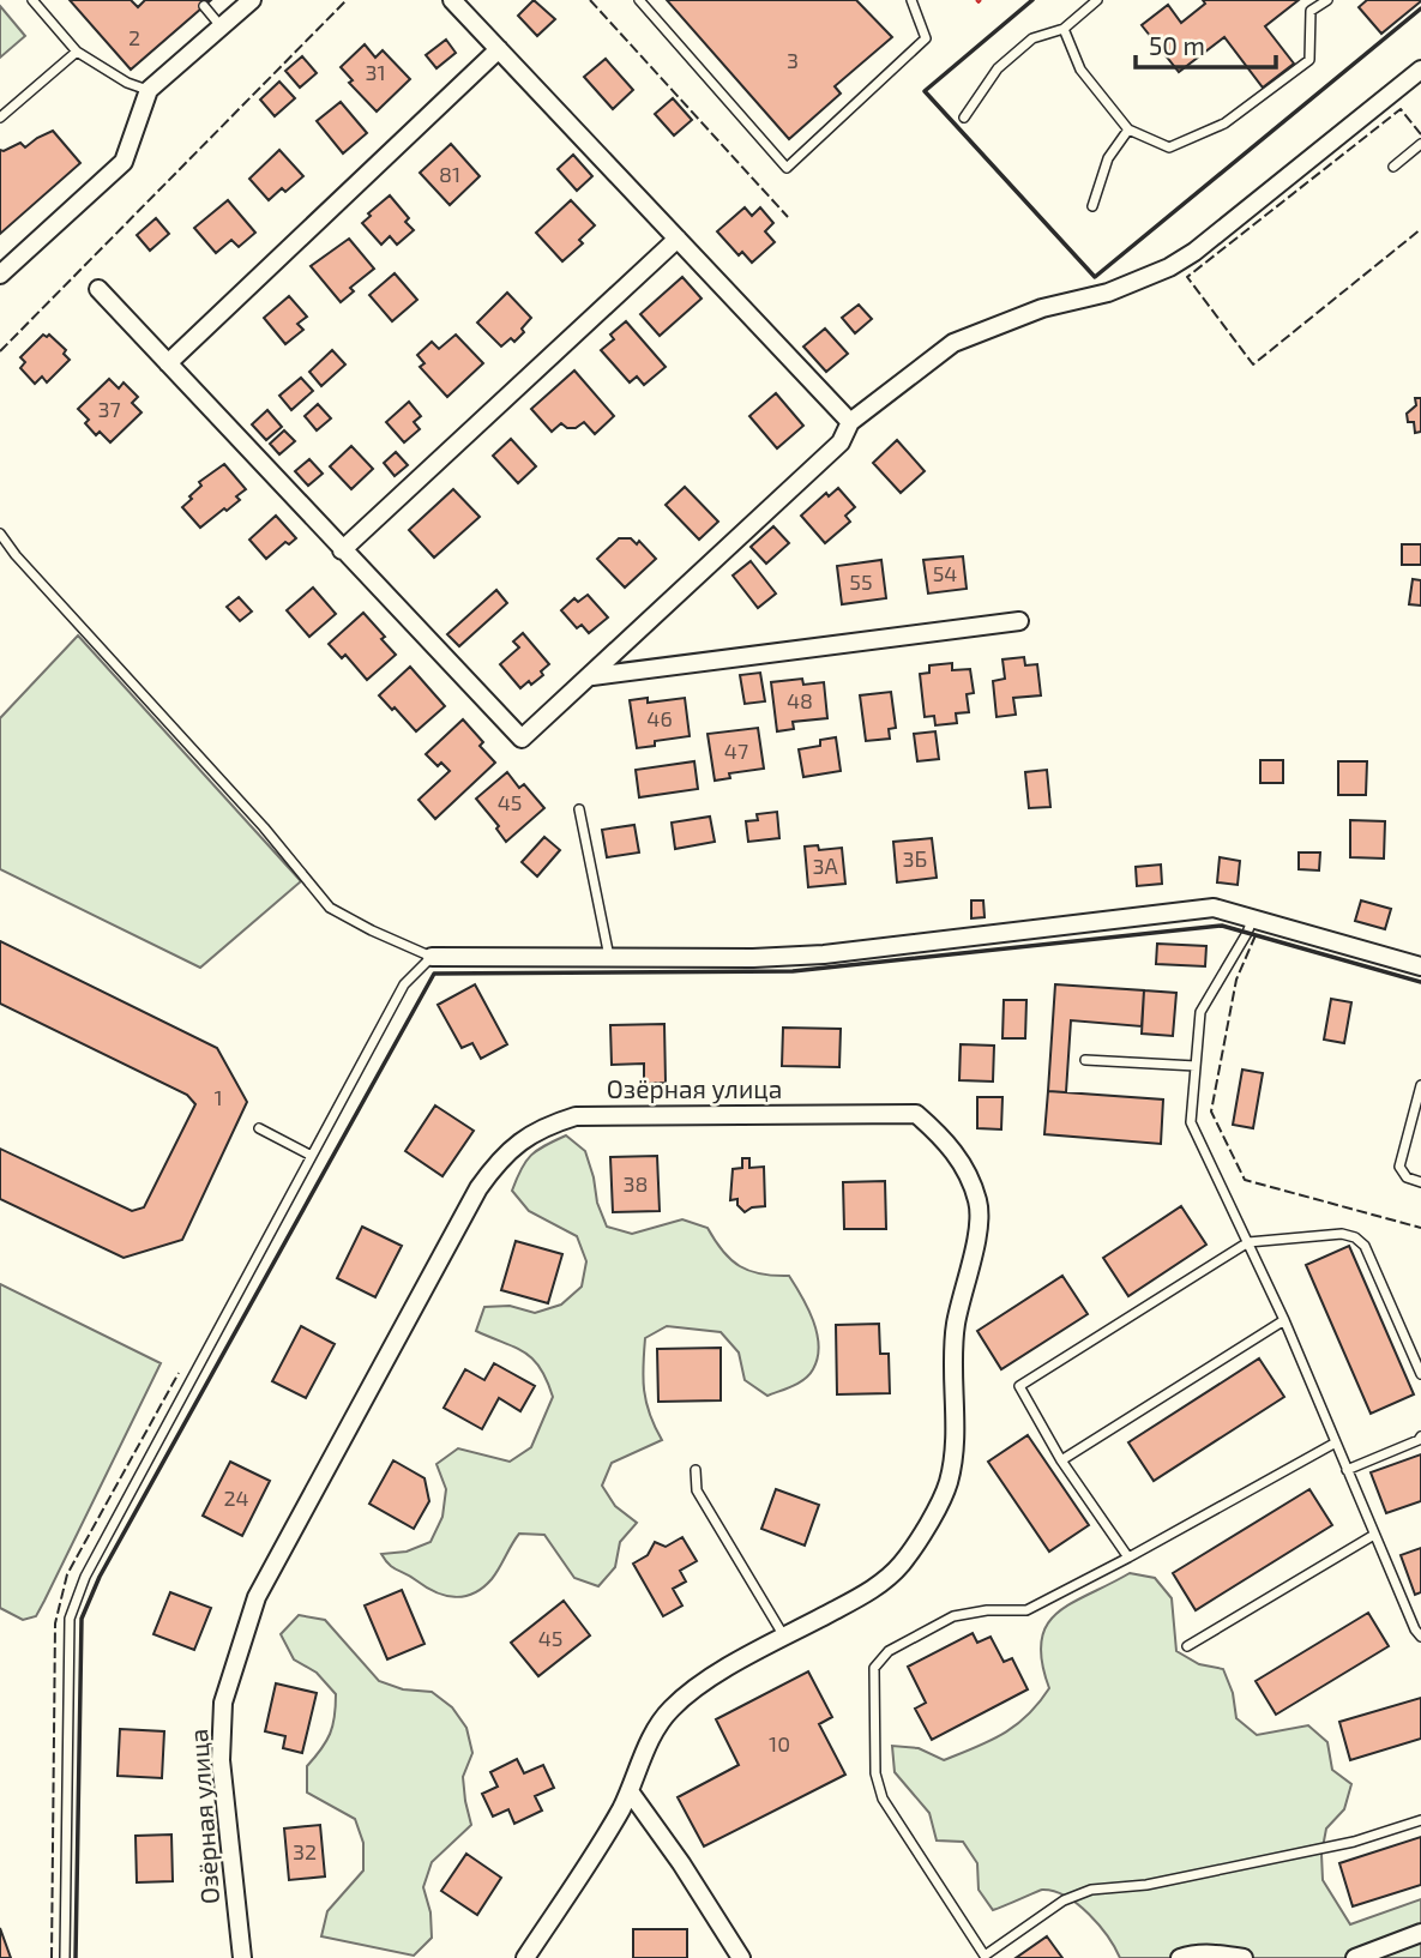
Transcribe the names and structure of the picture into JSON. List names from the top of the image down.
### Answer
{
  "streets": {
    "street": ["Озёрная улица"]
  },
  "house_numbers": [
    "2",
    "3",
    "31",
    "81",
    "37",
    "54",
    "55",
    "48",
    "46",
    "47",
    "45",
    "3Б",
    "3А",
    "1",
    "38",
    "24",
    "45",
    "10",
    "32"
  ],
  "scale_bar": "50 m"
}
